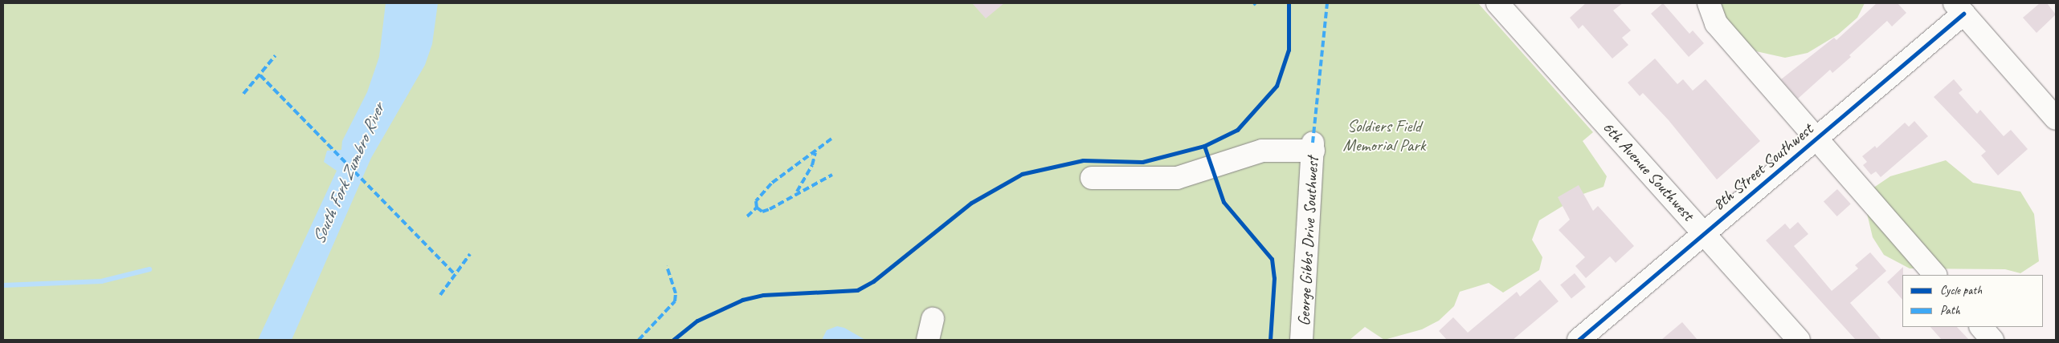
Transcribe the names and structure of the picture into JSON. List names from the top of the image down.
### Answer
{
  "streets": {
    "street": ["8th Street Southwest", "6th Avenue Southwest", "George Gibbs Drive Southwest"]
  },
  "crossings": [
    ["8th Street Southwest", "6th Avenue Southwest"]
  ],
  "water": ["South Fork Zumbro River"],
  "parks": ["Soldiers Field Memorial Park"],
  "legend": ["Cycle path", "Path"]
}
